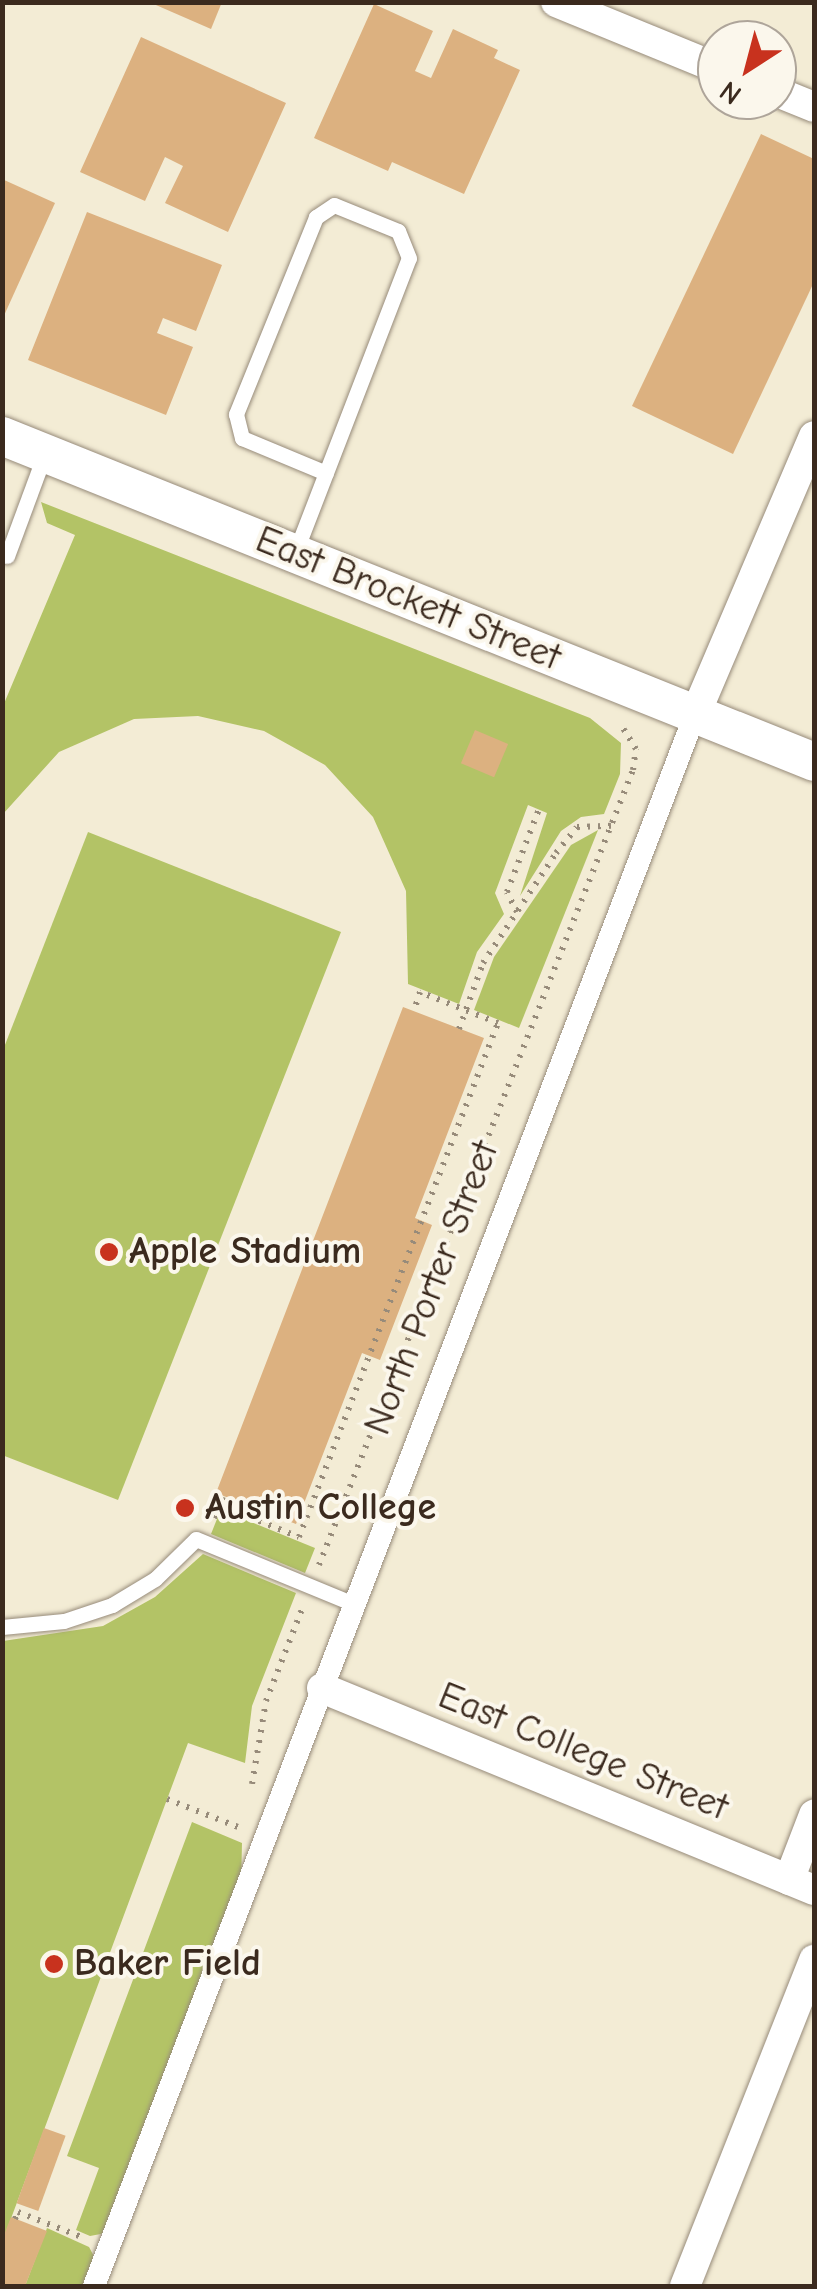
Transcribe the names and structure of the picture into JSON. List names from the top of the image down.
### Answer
{
  "streets": {
    "street": ["East Brockett Street", "North Porter Street", "East College Street"]
  },
  "crossings": [
    ["East Brockett Street", "North Porter Street"],
    ["North Porter Street", "East College Street"]
  ],
  "places": ["Apple Stadium", "Austin College", "Baker Field"],
  "north": "bottom left"
}
